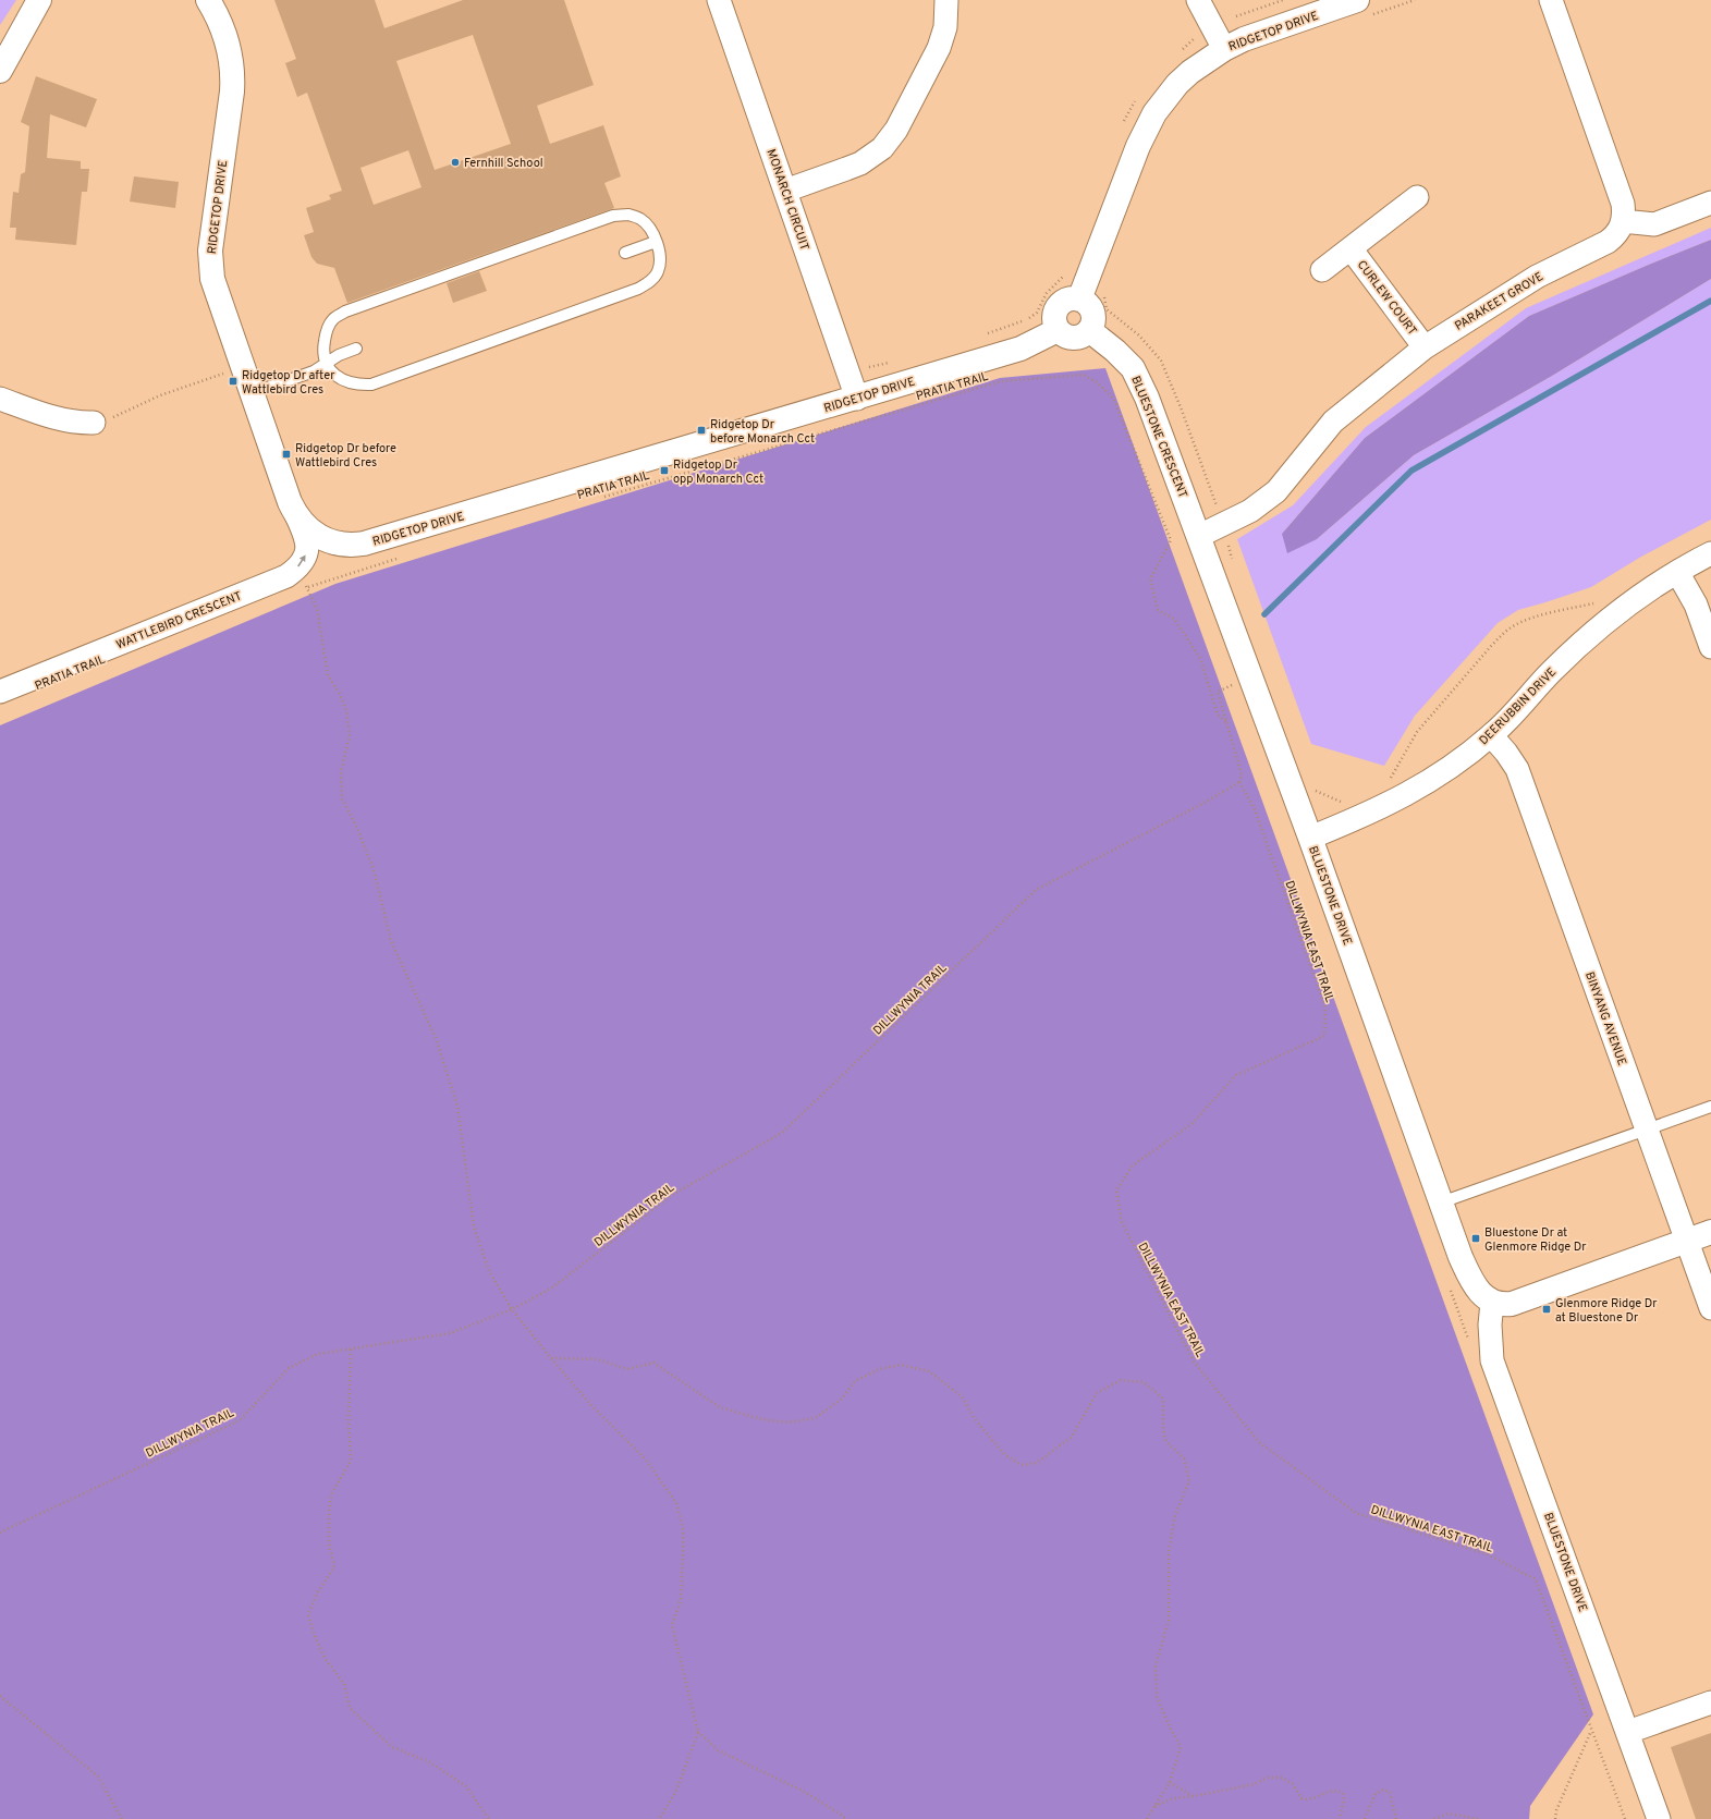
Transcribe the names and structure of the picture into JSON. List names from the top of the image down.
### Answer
{
  "streets": {
    "street": [
      "RIDGETOP DRIVE",
      "MONARCH CIRCUIT",
      "CURLEW COURT",
      "PARAKEET GROVE",
      "BLUESTONE CRESCENT",
      "WATTLEBIRD CRESCENT",
      "DEERUBBIN DRIVE",
      "BLUESTONE DRIVE",
      "BINYANG AVENUE"
    ],
    "path": ["PRATIA TRAIL", "DILLWYNIA EAST TRAIL", "DILLWYNIA TRAIL"]
  },
  "crossings": [
    ["RIDGETOP DRIVE", "MONARCH CIRCUIT"],
    ["RIDGETOP DRIVE", "BLUESTONE CRESCENT"],
    ["RIDGETOP DRIVE", "WATTLEBIRD CRESCENT"],
    ["CURLEW COURT", "PARAKEET GROVE"],
    ["PARAKEET GROVE", "BLUESTONE CRESCENT"],
    ["PARAKEET GROVE", "BLUESTONE DRIVE"],
    ["BLUESTONE CRESCENT", "BLUESTONE DRIVE"],
    ["DEERUBBIN DRIVE", "BLUESTONE DRIVE"],
    ["DEERUBBIN DRIVE", "BINYANG AVENUE"],
    ["DILLWYNIA EAST TRAIL", "DILLWYNIA TRAIL"]
  ],
  "one_way": ["WATTLEBIRD CRESCENT"],
  "places": {
    "other": ["Fernhill School"],
    "transit": [
      "Ridgetop Dr after Wattlebird Cres",
      "Ridgetop Dr before Monarch Cct",
      "Ridgetop Dr before Wattlebird Cres",
      "Ridgetop Dr opp Monarch Cct",
      "Bluestone Dr at Glenmore Ridge Dr",
      "Glenmore Ridge Dr at Bluestone Dr"
    ]
  }
}
